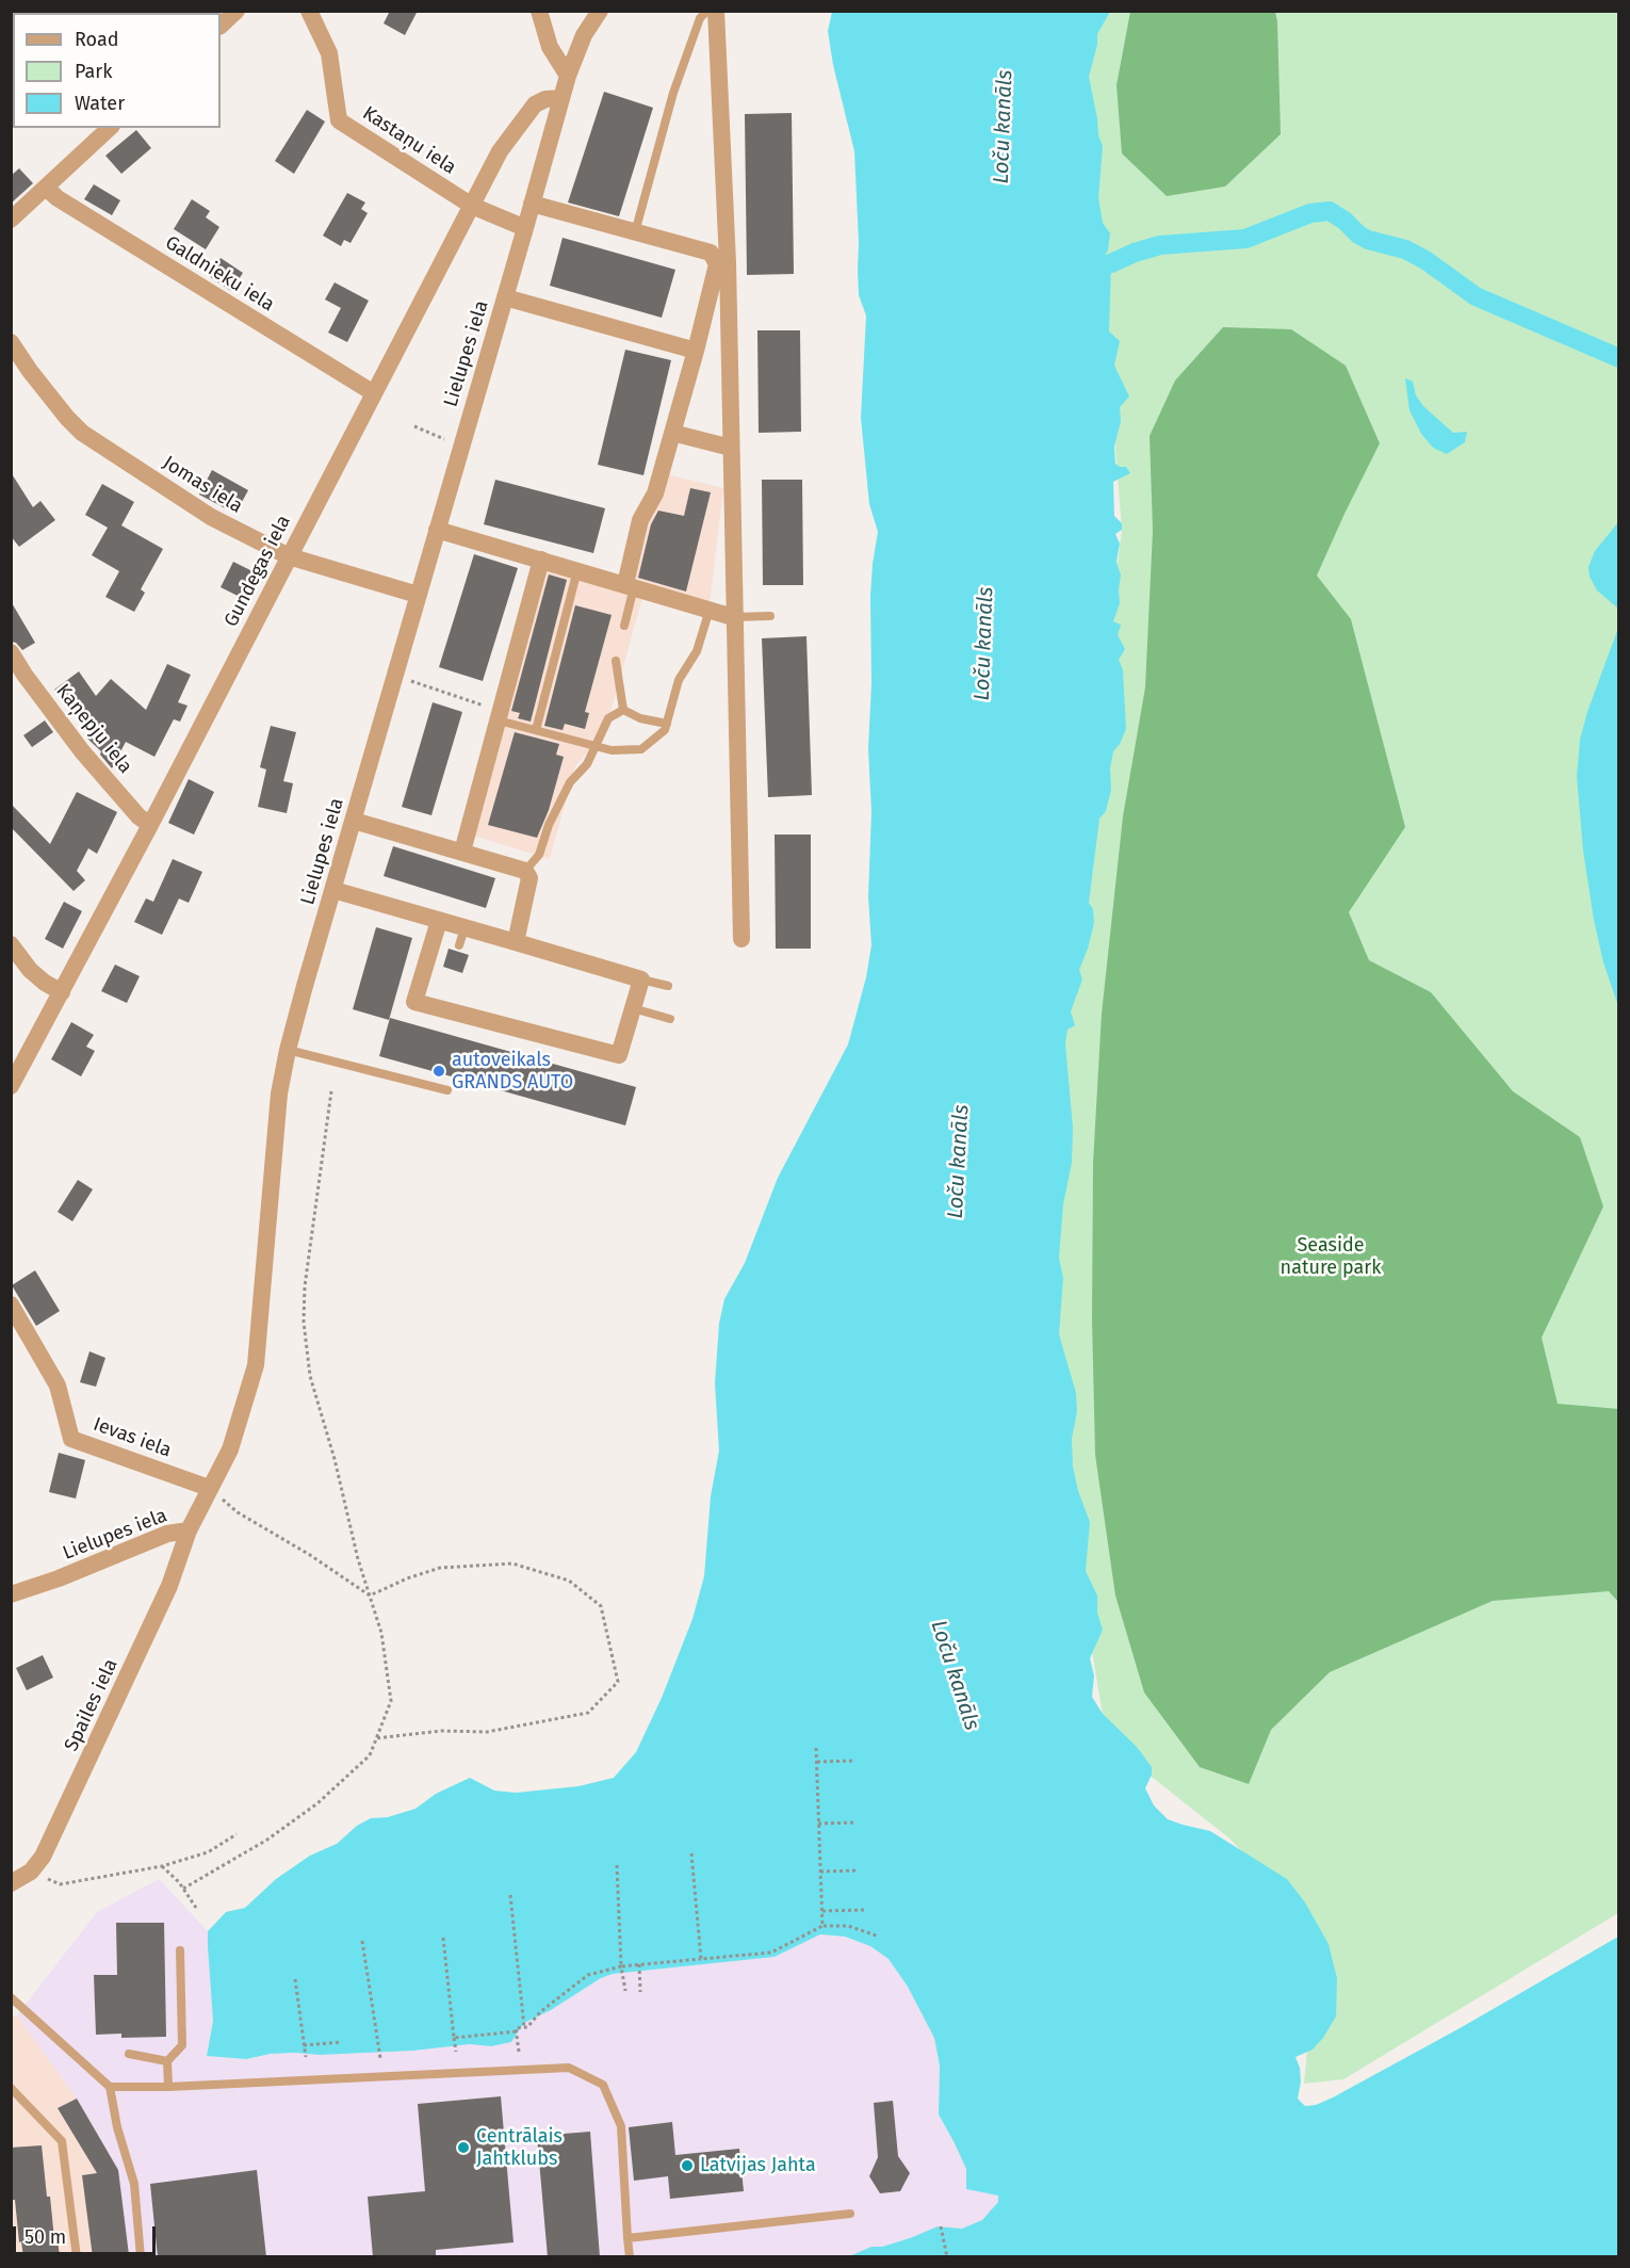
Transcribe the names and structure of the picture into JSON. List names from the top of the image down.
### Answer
{
  "streets": {
    "street": [
      "Kastaņu iela",
      "Galdnieku iela",
      "Lielupes iela",
      "Jomas iela",
      "Gundegas iela",
      "Kaņepju iela",
      "Ievas iela",
      "Spailes iela"
    ]
  },
  "crossings": [
    ["Kastaņu iela", "Lielupes iela"],
    ["Kastaņu iela", "Gundegas iela"],
    ["Galdnieku iela", "Gundegas iela"],
    ["Lielupes iela", "Jomas iela"],
    ["Lielupes iela", "Gundegas iela"],
    ["Lielupes iela", "Ievas iela"],
    ["Lielupes iela", "Spailes iela"],
    ["Jomas iela", "Gundegas iela"],
    ["Gundegas iela", "Kaņepju iela"]
  ],
  "water": ["Loču kanāls"],
  "parks": ["Seaside nature park"],
  "places": ["autoveikals GRANDS AUTO", "Centrālais Jahtklubs", "Latvijas Jahta"],
  "legend": ["Road", "Park", "Water"],
  "scale_bar": "50 m"
}
